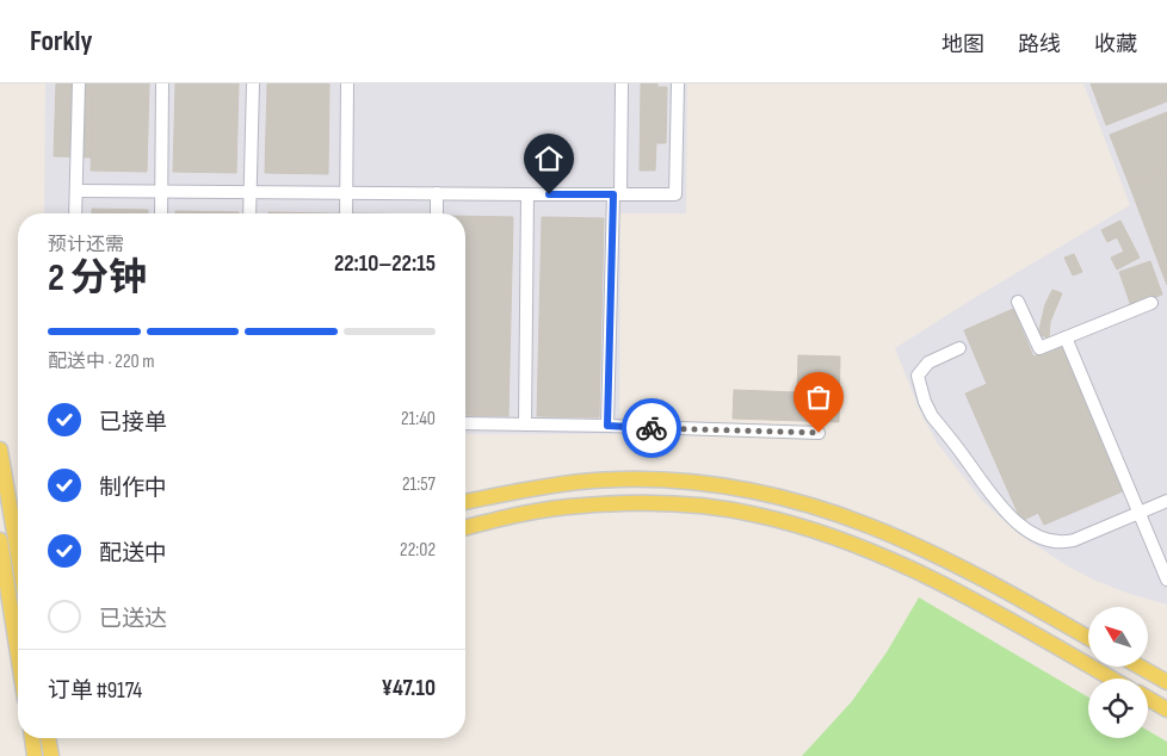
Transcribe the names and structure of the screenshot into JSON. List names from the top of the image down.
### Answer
{
  "north": "top left",
  "page": {
    "header": "Forkly",
    "nav": ["地图", "路线", "收藏"],
    "heading": ["2 分钟", "预计还需", "22:10–22:15"],
    "panel": ["订单 #9174", "¥47.10"],
    "bar": "配送中 · 220 m",
    "list": [
      ["已接单", "21:40"],
      ["制作中", "21:57"],
      ["配送中", "22:02"],
      "已送达"
    ]
  }
}
